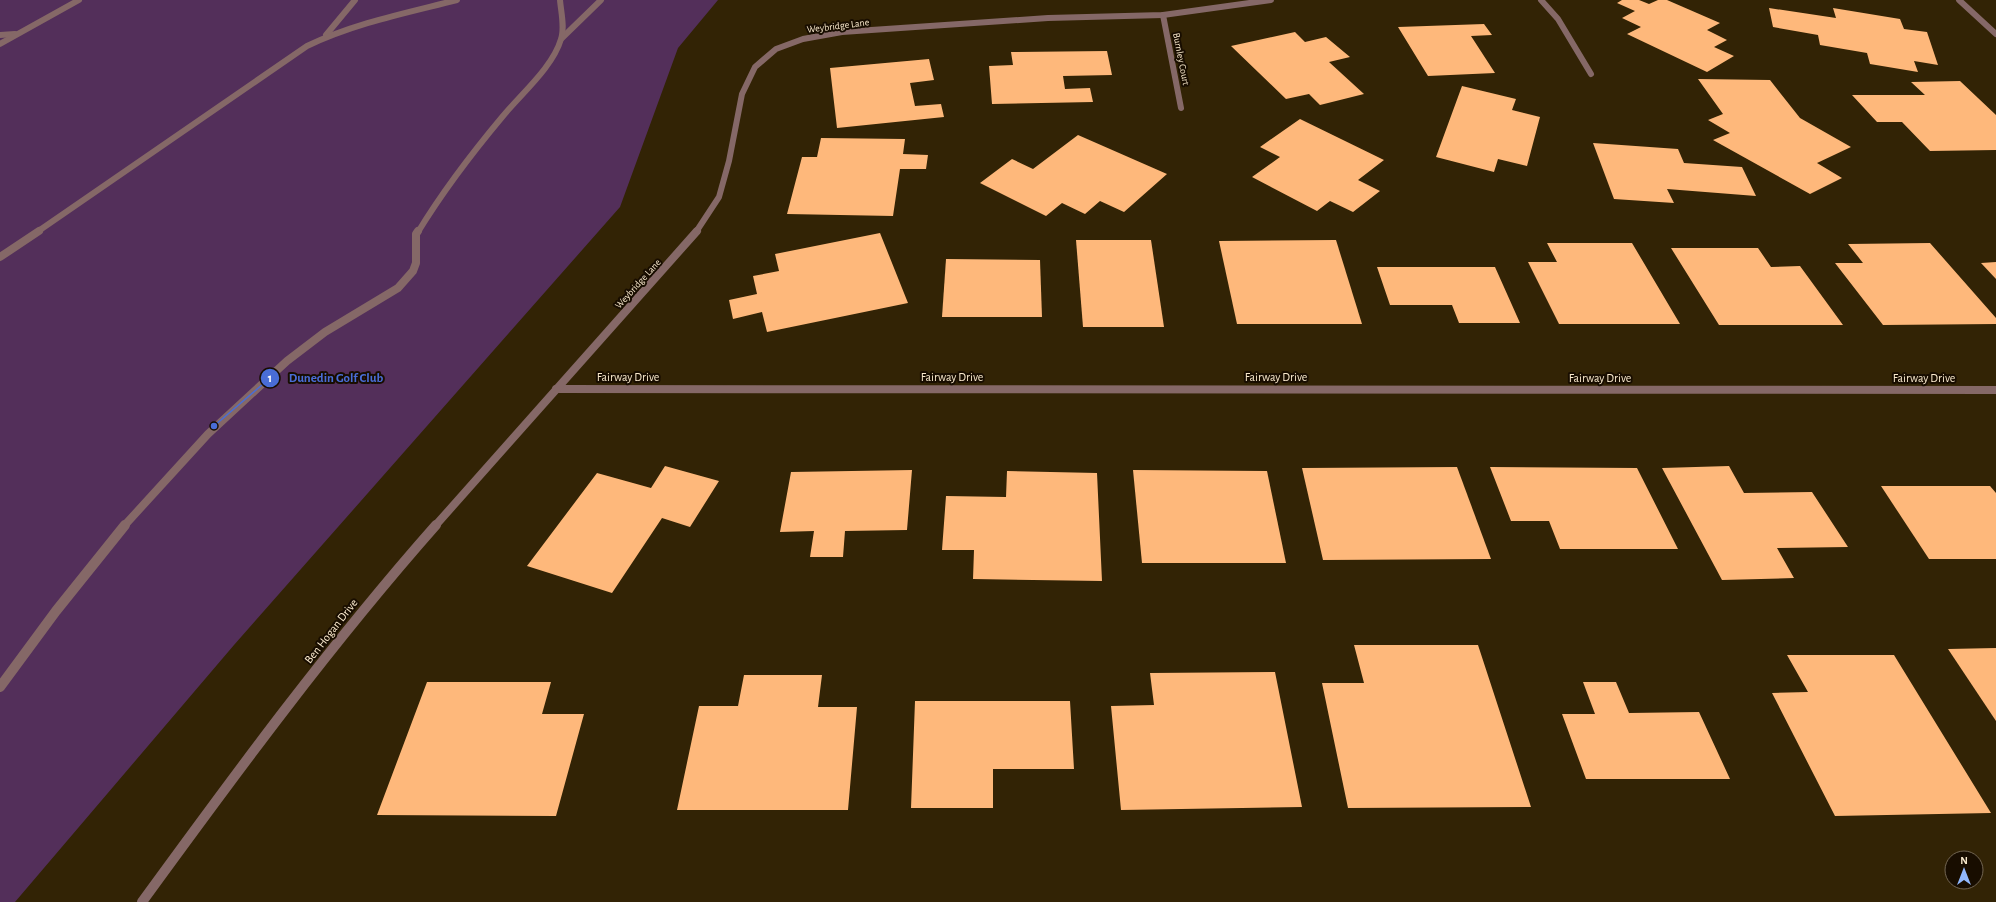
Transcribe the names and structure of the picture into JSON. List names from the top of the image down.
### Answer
{
  "streets": {
    "street": [
      "Weybridge Lane",
      "Burnley Court",
      "Fairway Drive",
      "Ben Hogan Drive"
    ]
  },
  "crossings": [
    ["Weybridge Lane", "Burnley Court"],
    ["Weybridge Lane", "Fairway Drive"],
    ["Weybridge Lane", "Ben Hogan Drive"],
    ["Fairway Drive", "Ben Hogan Drive"]
  ],
  "places": ["Dunedin Golf Club"],
  "north": "top"
}
